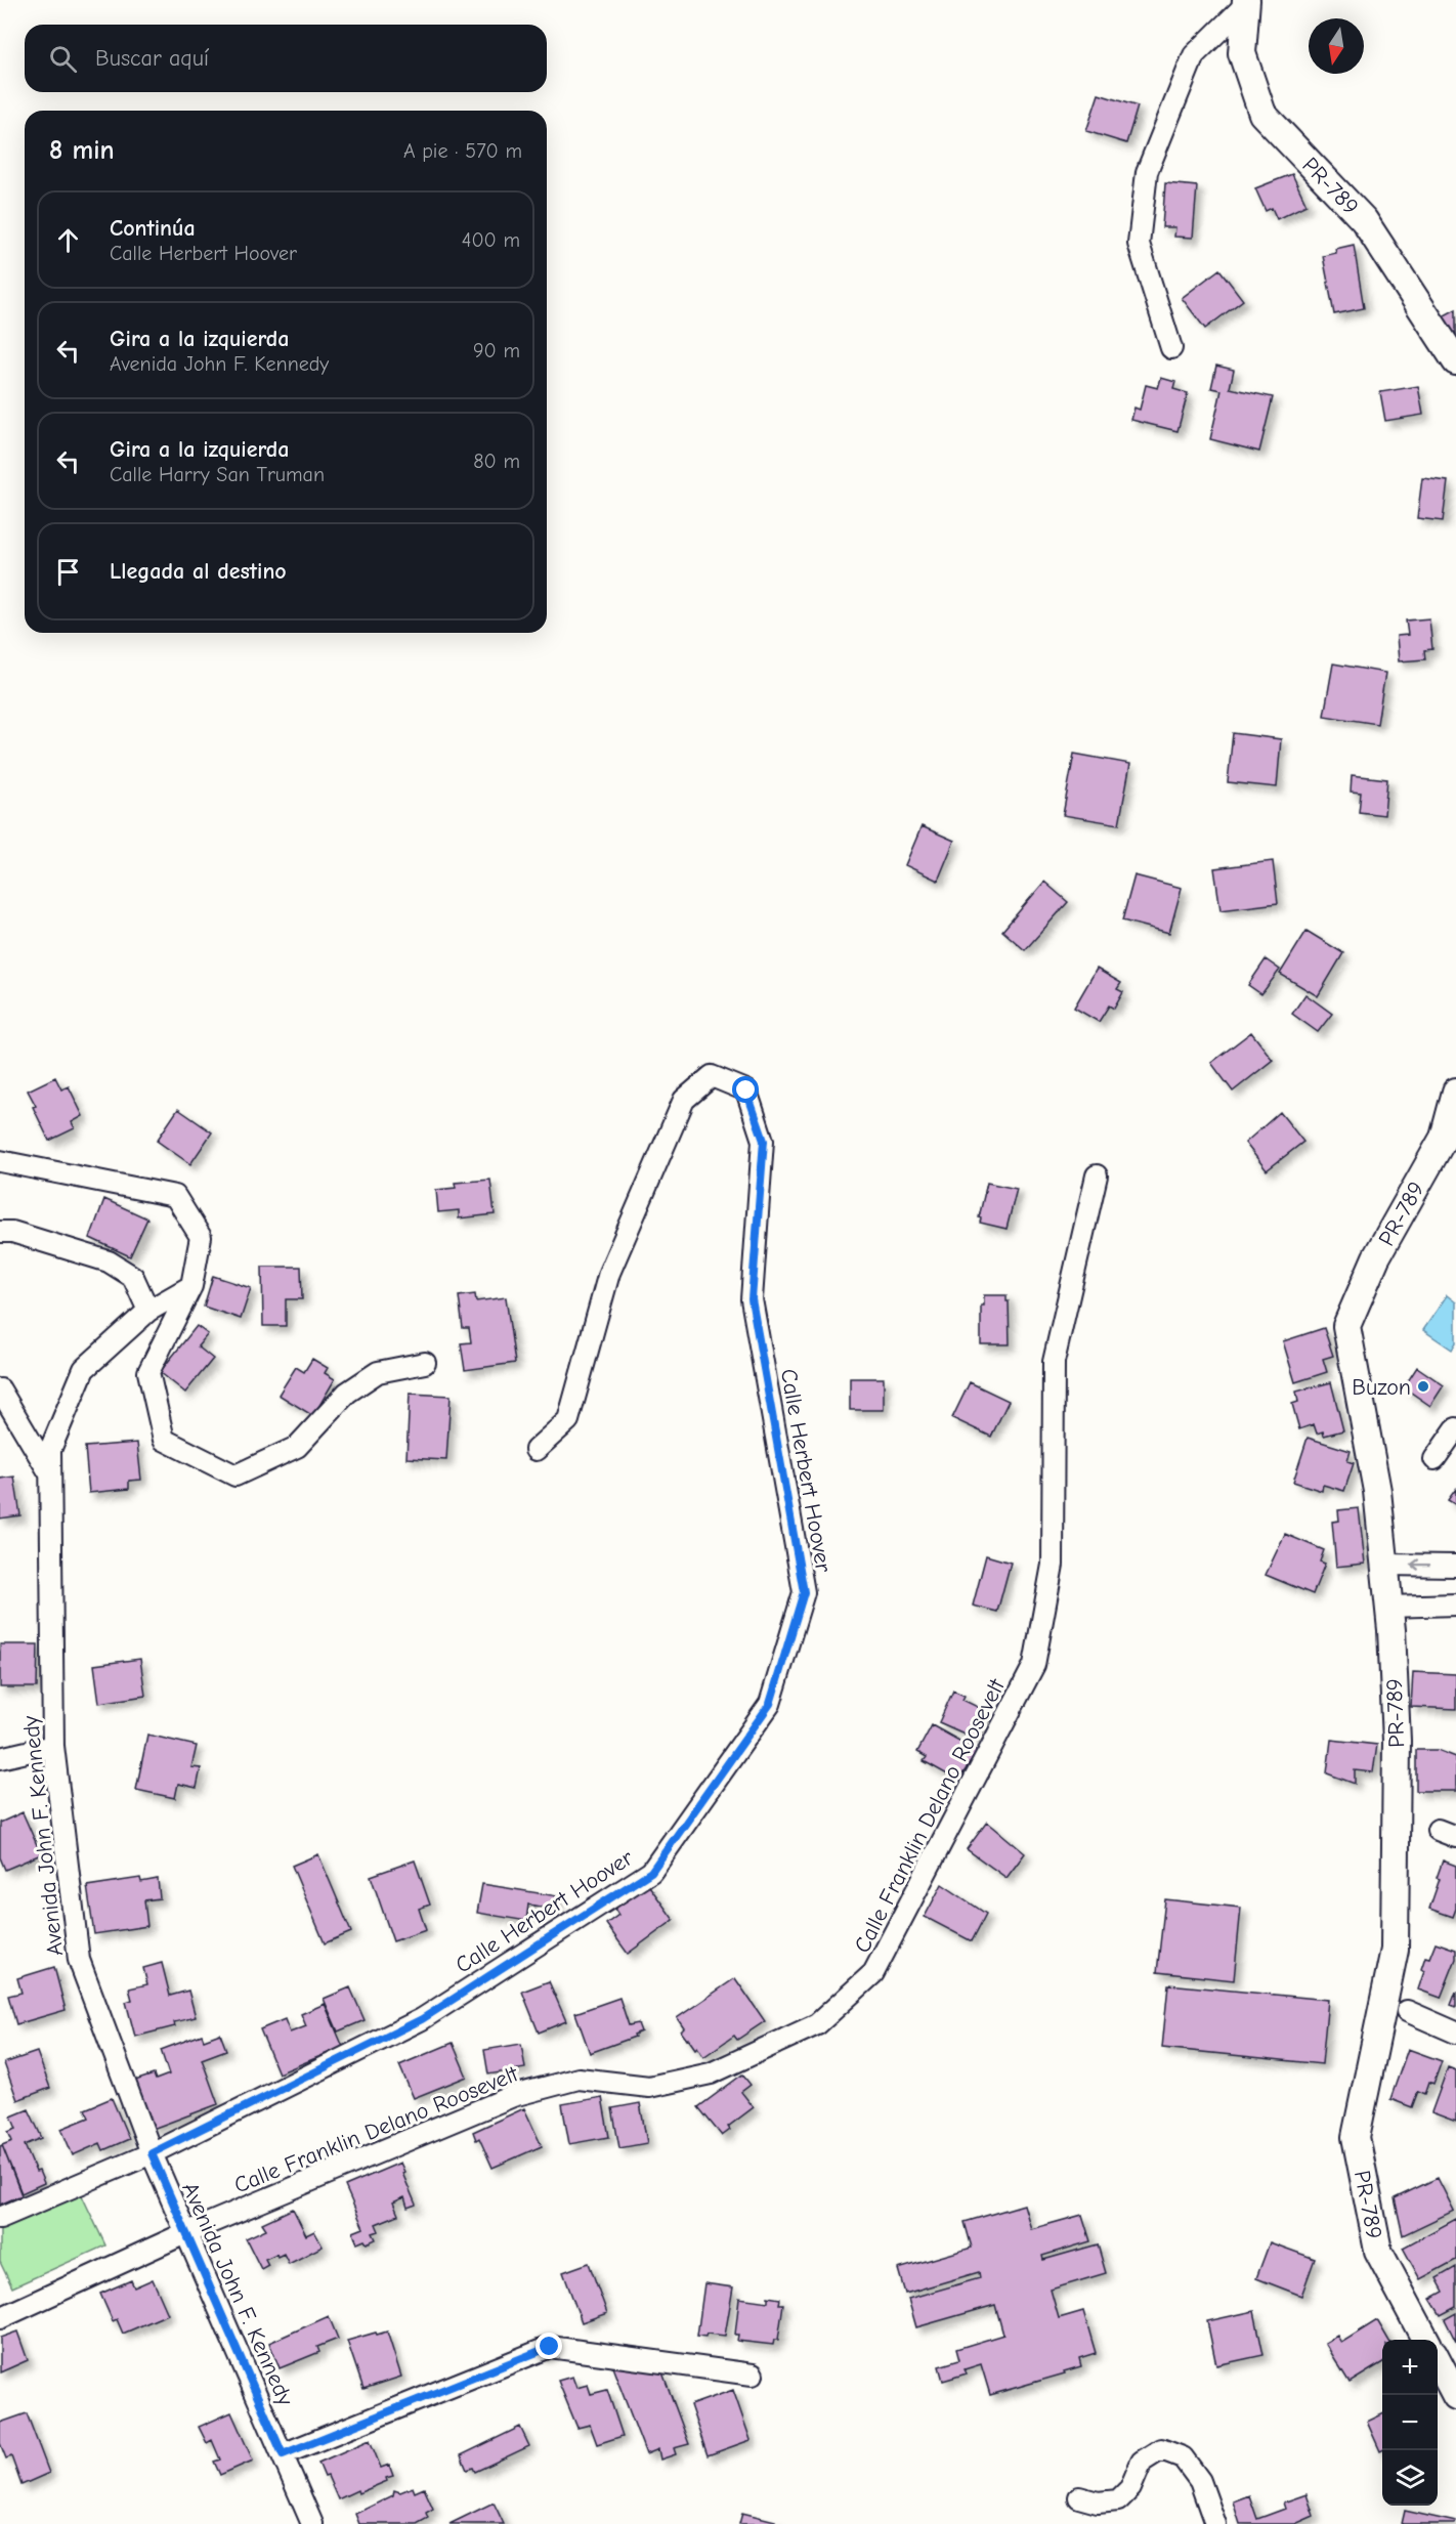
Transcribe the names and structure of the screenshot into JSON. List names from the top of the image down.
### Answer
{
  "streets": {
    "street": [
      "PR-789",
      "Calle Herbert Hoover",
      "Calle Franklin Delano Roosevelt",
      "Avenida John F. Kennedy"
    ]
  },
  "crossings": [
    ["Calle Herbert Hoover", "Avenida John F. Kennedy"],
    ["Calle Franklin Delano Roosevelt", "Avenida John F. Kennedy"]
  ],
  "places": ["Buzon"],
  "north": "bottom",
  "page": {
    "search": "Buscar aquí",
    "heading": ["8 min", "A pie · 570 m"],
    "list": [
      ["Continúa", "Calle Herbert Hoover", "400 m"],
      ["Gira a la izquierda", "Avenida John F. Kennedy", "90 m"],
      ["Gira a la izquierda", "Calle Harry San Truman", "80 m"],
      "Llegada al destino"
    ],
    "map_buttons": ["+", "−"]
  }
}
